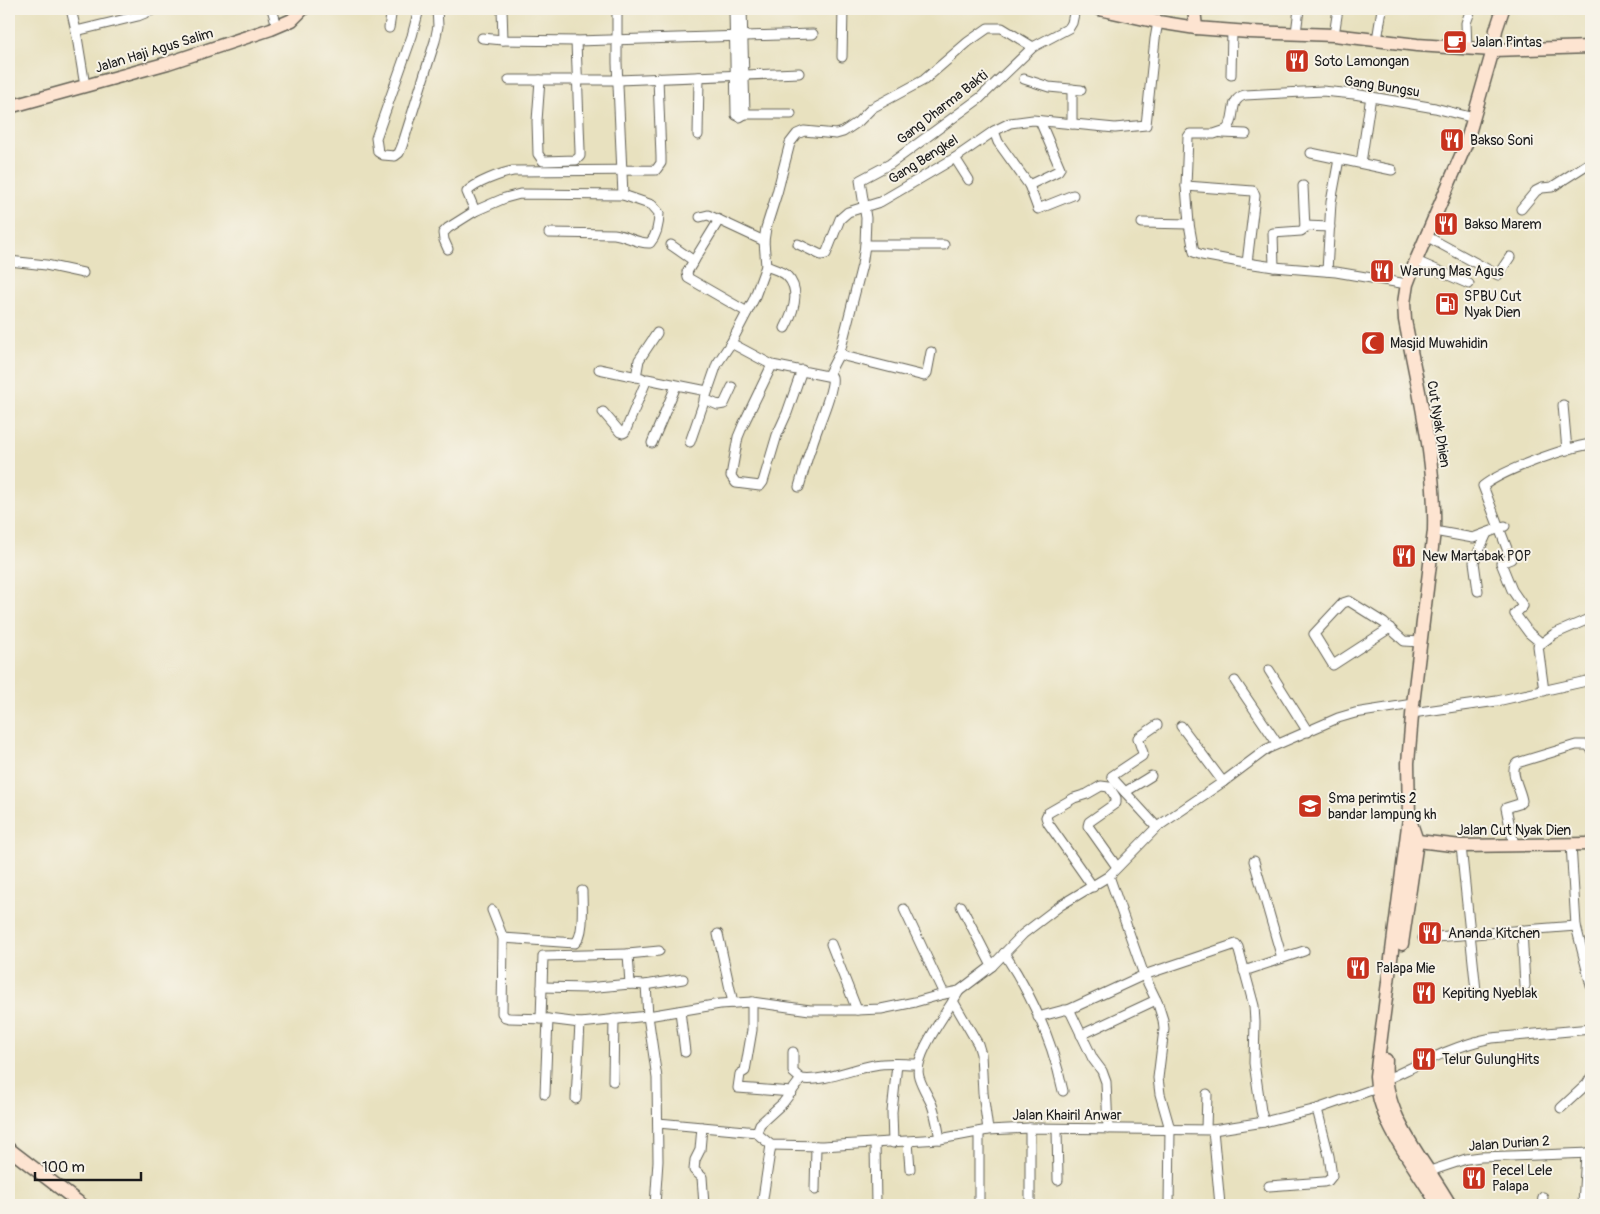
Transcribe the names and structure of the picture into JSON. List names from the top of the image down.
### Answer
{
  "streets": {
    "main road": ["Jalan Haji Agus Salim", "Cut Nyak Dhien", "Jalan Cut Nyak Dien"],
    "street": [
      "Gang Bungsu",
      "Gang Dharma Bakti",
      "Gang Bengkel",
      "Jalan Khairil Anwar",
      "Jalan Durian 2"
    ]
  },
  "crossings": [
    ["Gang Bungsu", "Cut Nyak Dhien"],
    ["Gang Dharma Bakti", "Gang Bengkel"],
    ["Cut Nyak Dhien", "Jalan Cut Nyak Dien"],
    ["Cut Nyak Dhien", "Jalan Khairil Anwar"]
  ],
  "places": {
    "cafe": ["Jalan Pintas"],
    "restaurant": [
      "Soto Lamongan",
      "Bakso Soni",
      "Bakso Marem",
      "Warung Mas Agus",
      "New Martabak POP",
      "Ananda Kitchen",
      "Palapa Mie",
      "Kepiting Nyeblak",
      "Telur GulungHits",
      "Pecel Lele Palapa"
    ],
    "fuel station": ["SPBU Cut Nyak Dien"],
    "mosque": ["Masjid Muwahidin"],
    "school or university": ["Sma perimtis 2 bandar lampung kh"]
  },
  "scale_bar": "100 m"
}
